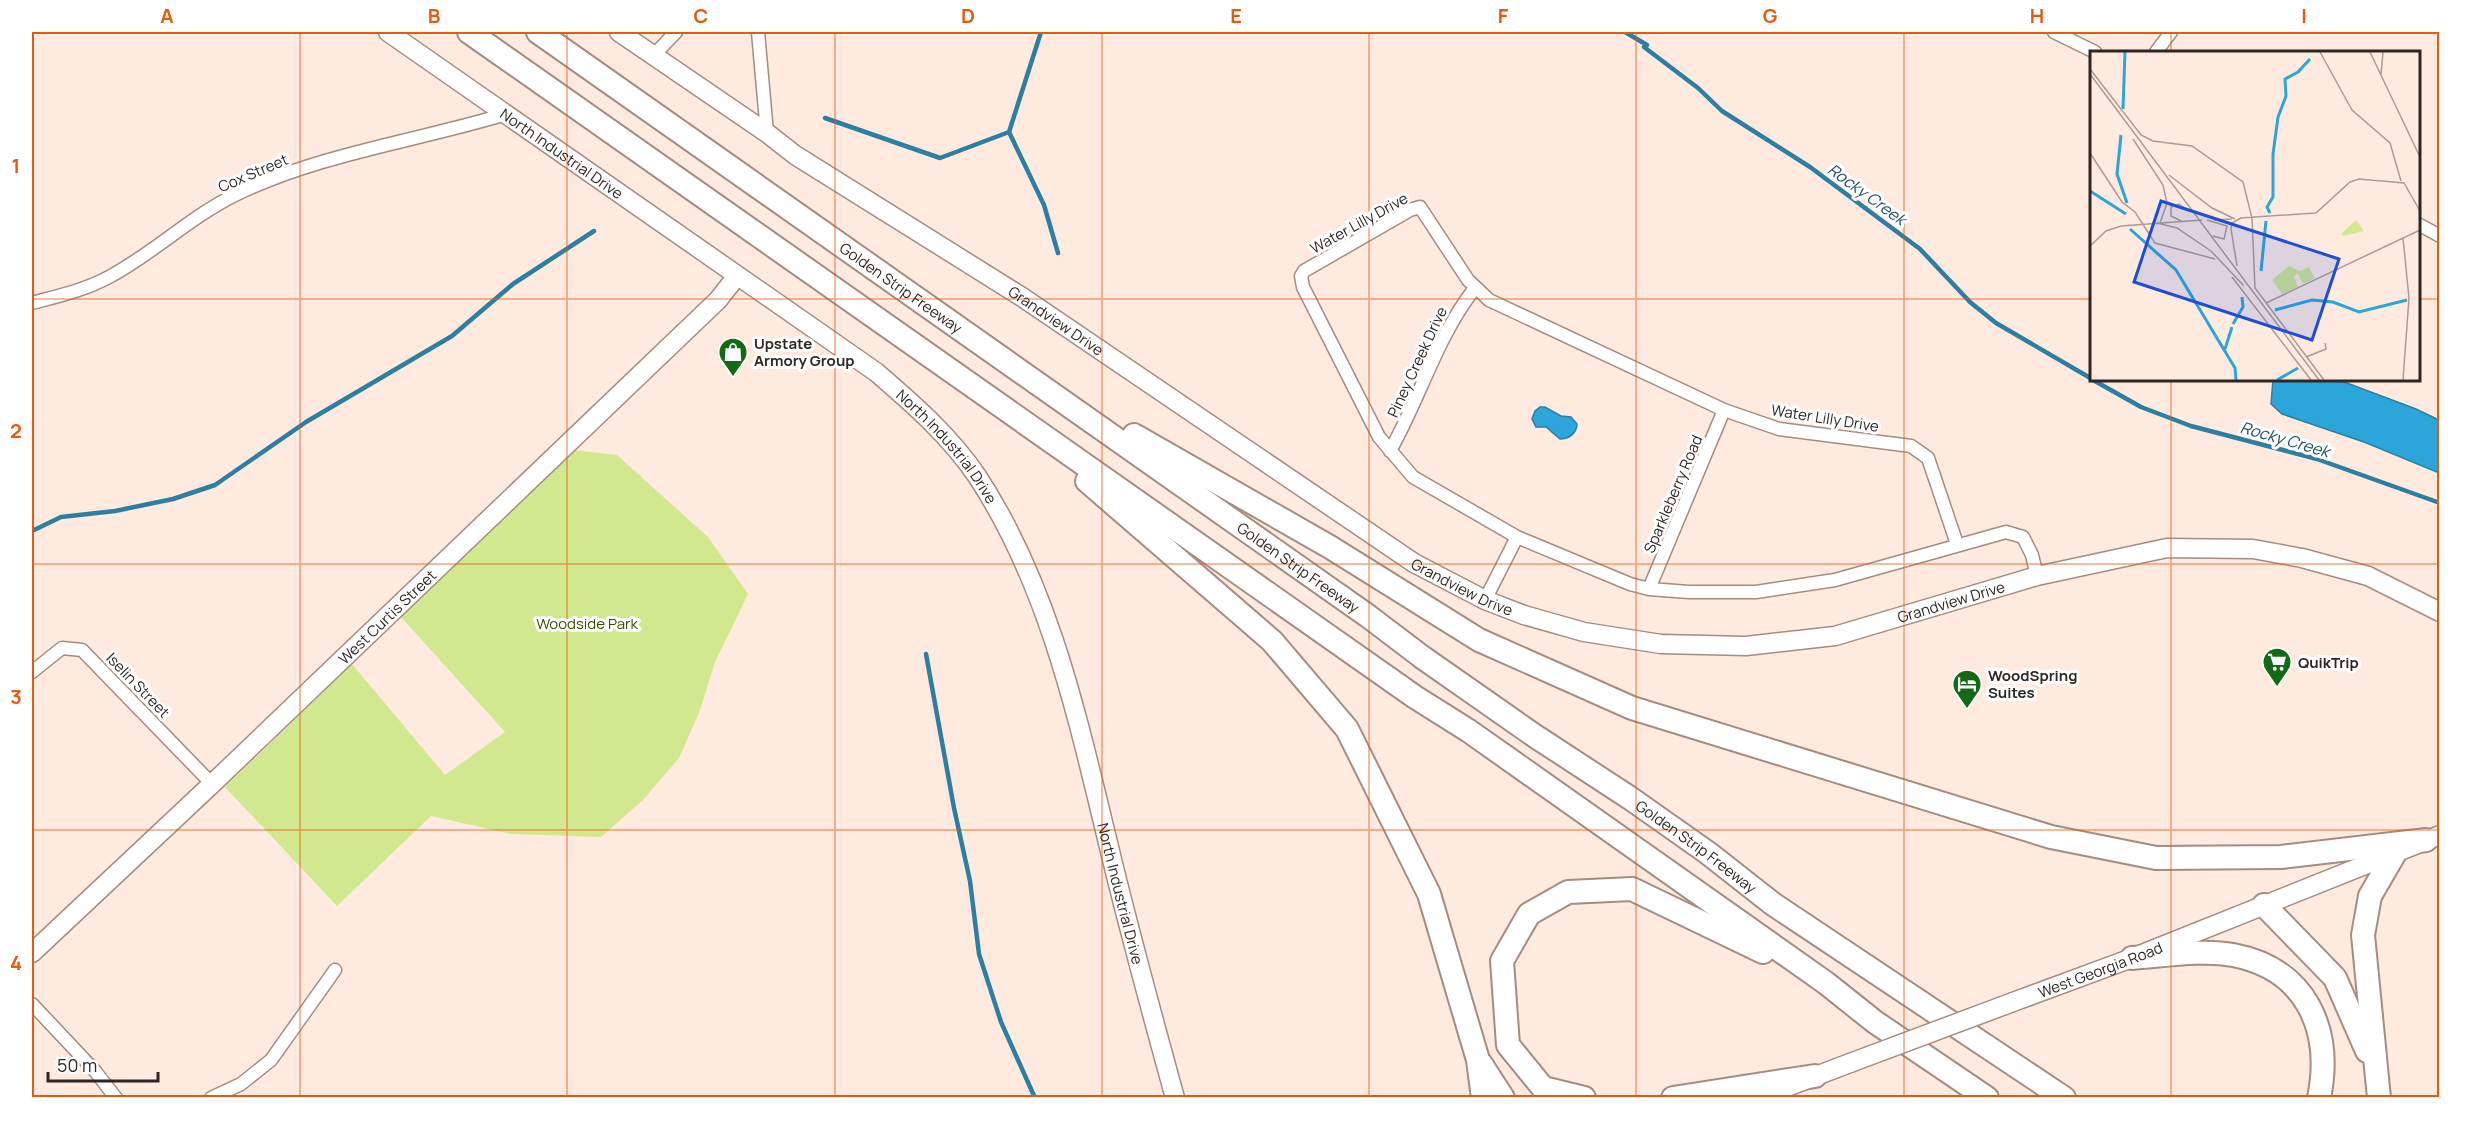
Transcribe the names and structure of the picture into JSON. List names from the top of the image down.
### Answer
{
  "streets": {
    "highway": ["Golden Strip Freeway"],
    "street": [
      "North Industrial Drive",
      "Cox Street",
      "Water Lilly Drive",
      "Grandview Drive",
      "Piney Creek Drive",
      "Sparkleberry Road",
      "West Curtis Street",
      "Iselin Street",
      "West Georgia Road"
    ]
  },
  "crossings": [
    ["North Industrial Drive", "Cox Street"],
    ["North Industrial Drive", "West Curtis Street"],
    ["Water Lilly Drive", "Grandview Drive"],
    ["Water Lilly Drive", "Piney Creek Drive"],
    ["Water Lilly Drive", "Sparkleberry Road"],
    ["West Curtis Street", "Iselin Street"]
  ],
  "water": ["Rocky Creek"],
  "parks": ["Woodside Park"],
  "places": {
    "shop": ["Upstate Armory Group"],
    "supermarket": ["QuikTrip"],
    "hotel": ["WoodSpring Suites"]
  },
  "scale_bar": "50 m",
  "grid": {
    "columns": [
      "A",
      "B",
      "C",
      "D",
      "E",
      "F",
      "G",
      "H",
      "I"
    ],
    "rows": [
      "1",
      "2",
      "3",
      "4"
    ]
  }
}
